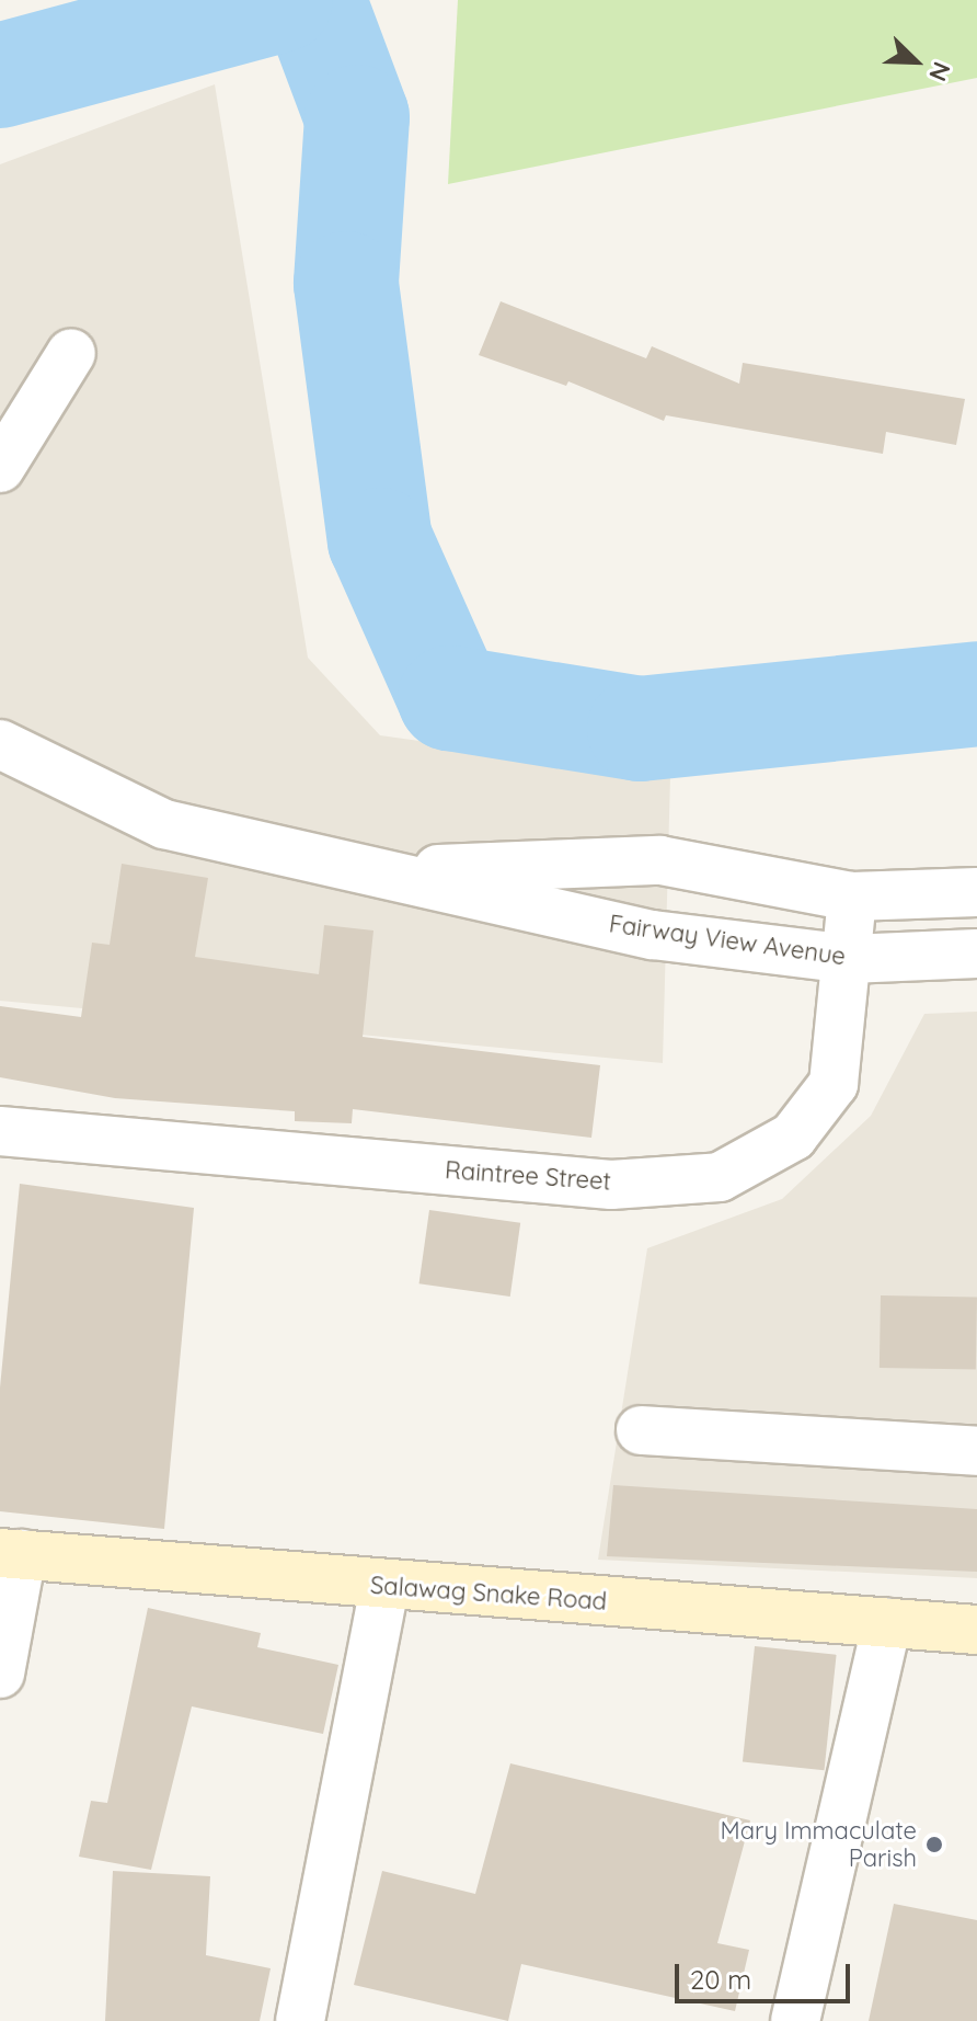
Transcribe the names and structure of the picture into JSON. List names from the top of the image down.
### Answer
{
  "streets": {
    "main road": ["Salawag Snake Road"],
    "street": ["Fairway View Avenue", "Raintree Street"]
  },
  "crossings": [
    ["Fairway View Avenue", "Raintree Street"]
  ],
  "places": ["Mary Immaculate Parish"],
  "scale_bar": "20 m",
  "north": "bottom right"
}
